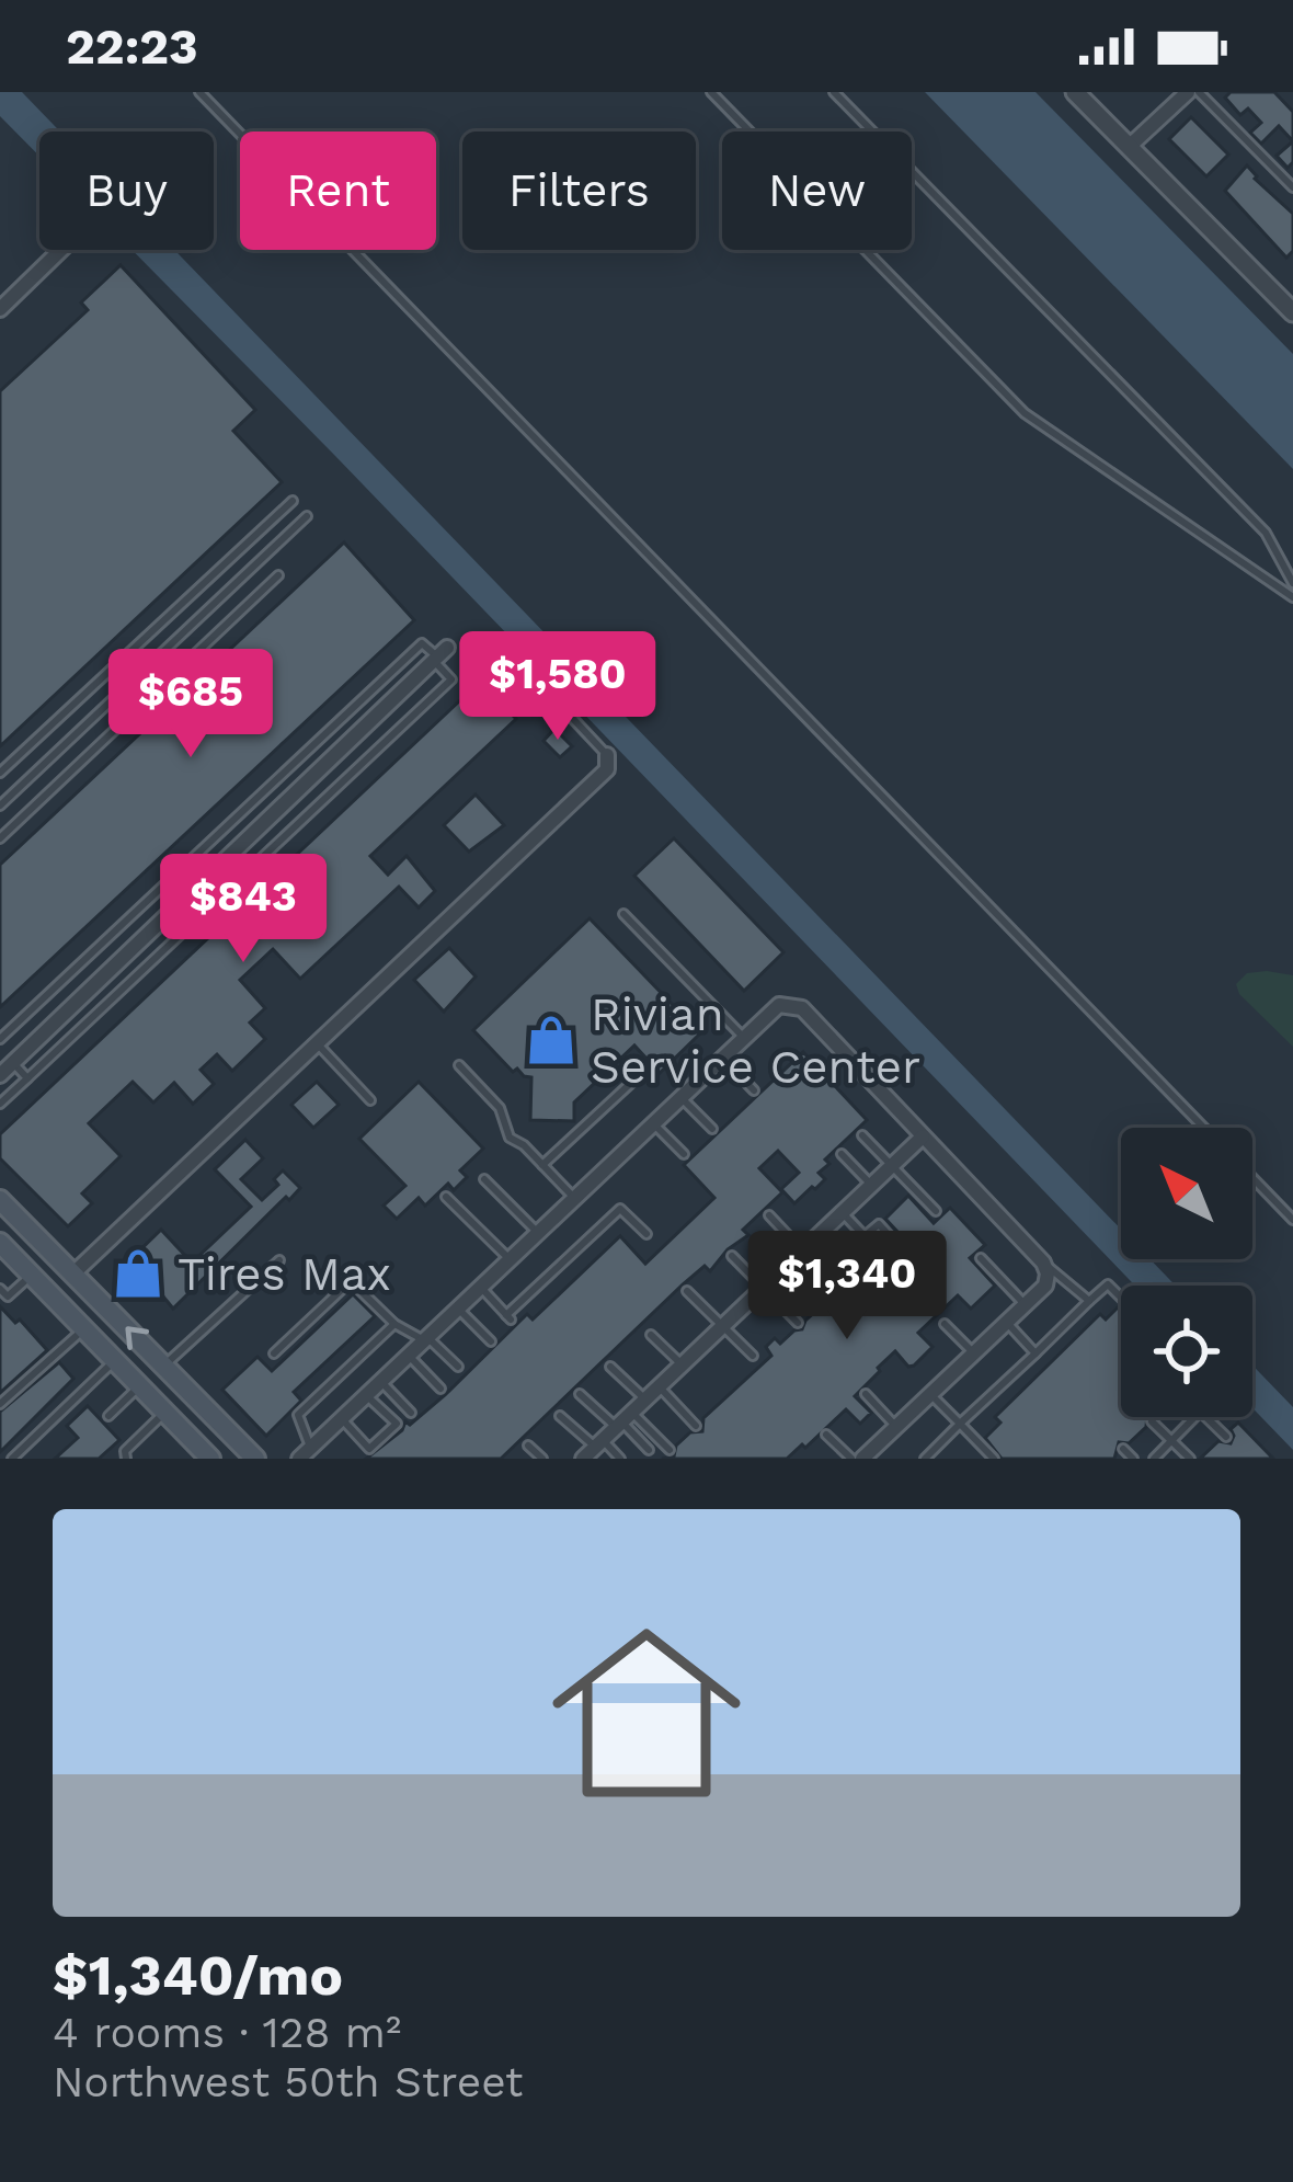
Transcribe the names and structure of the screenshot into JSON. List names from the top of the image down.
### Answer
{
  "places": {
    "shop": ["Rivian Service Center", "Tires Max"]
  },
  "north": "top left",
  "page": {
    "status": "22:23",
    "chip": [
      "Buy",
      "Rent",
      "Filters",
      "New"
    ],
    "price": [
      "$1,580",
      "$685",
      "$843",
      "$1,340"
    ],
    "list": [
      {
        "name": "$1,340/mo",
        "note": "4 rooms · 128 m² · Northwest 50th Street"
      }
    ]
  }
}
